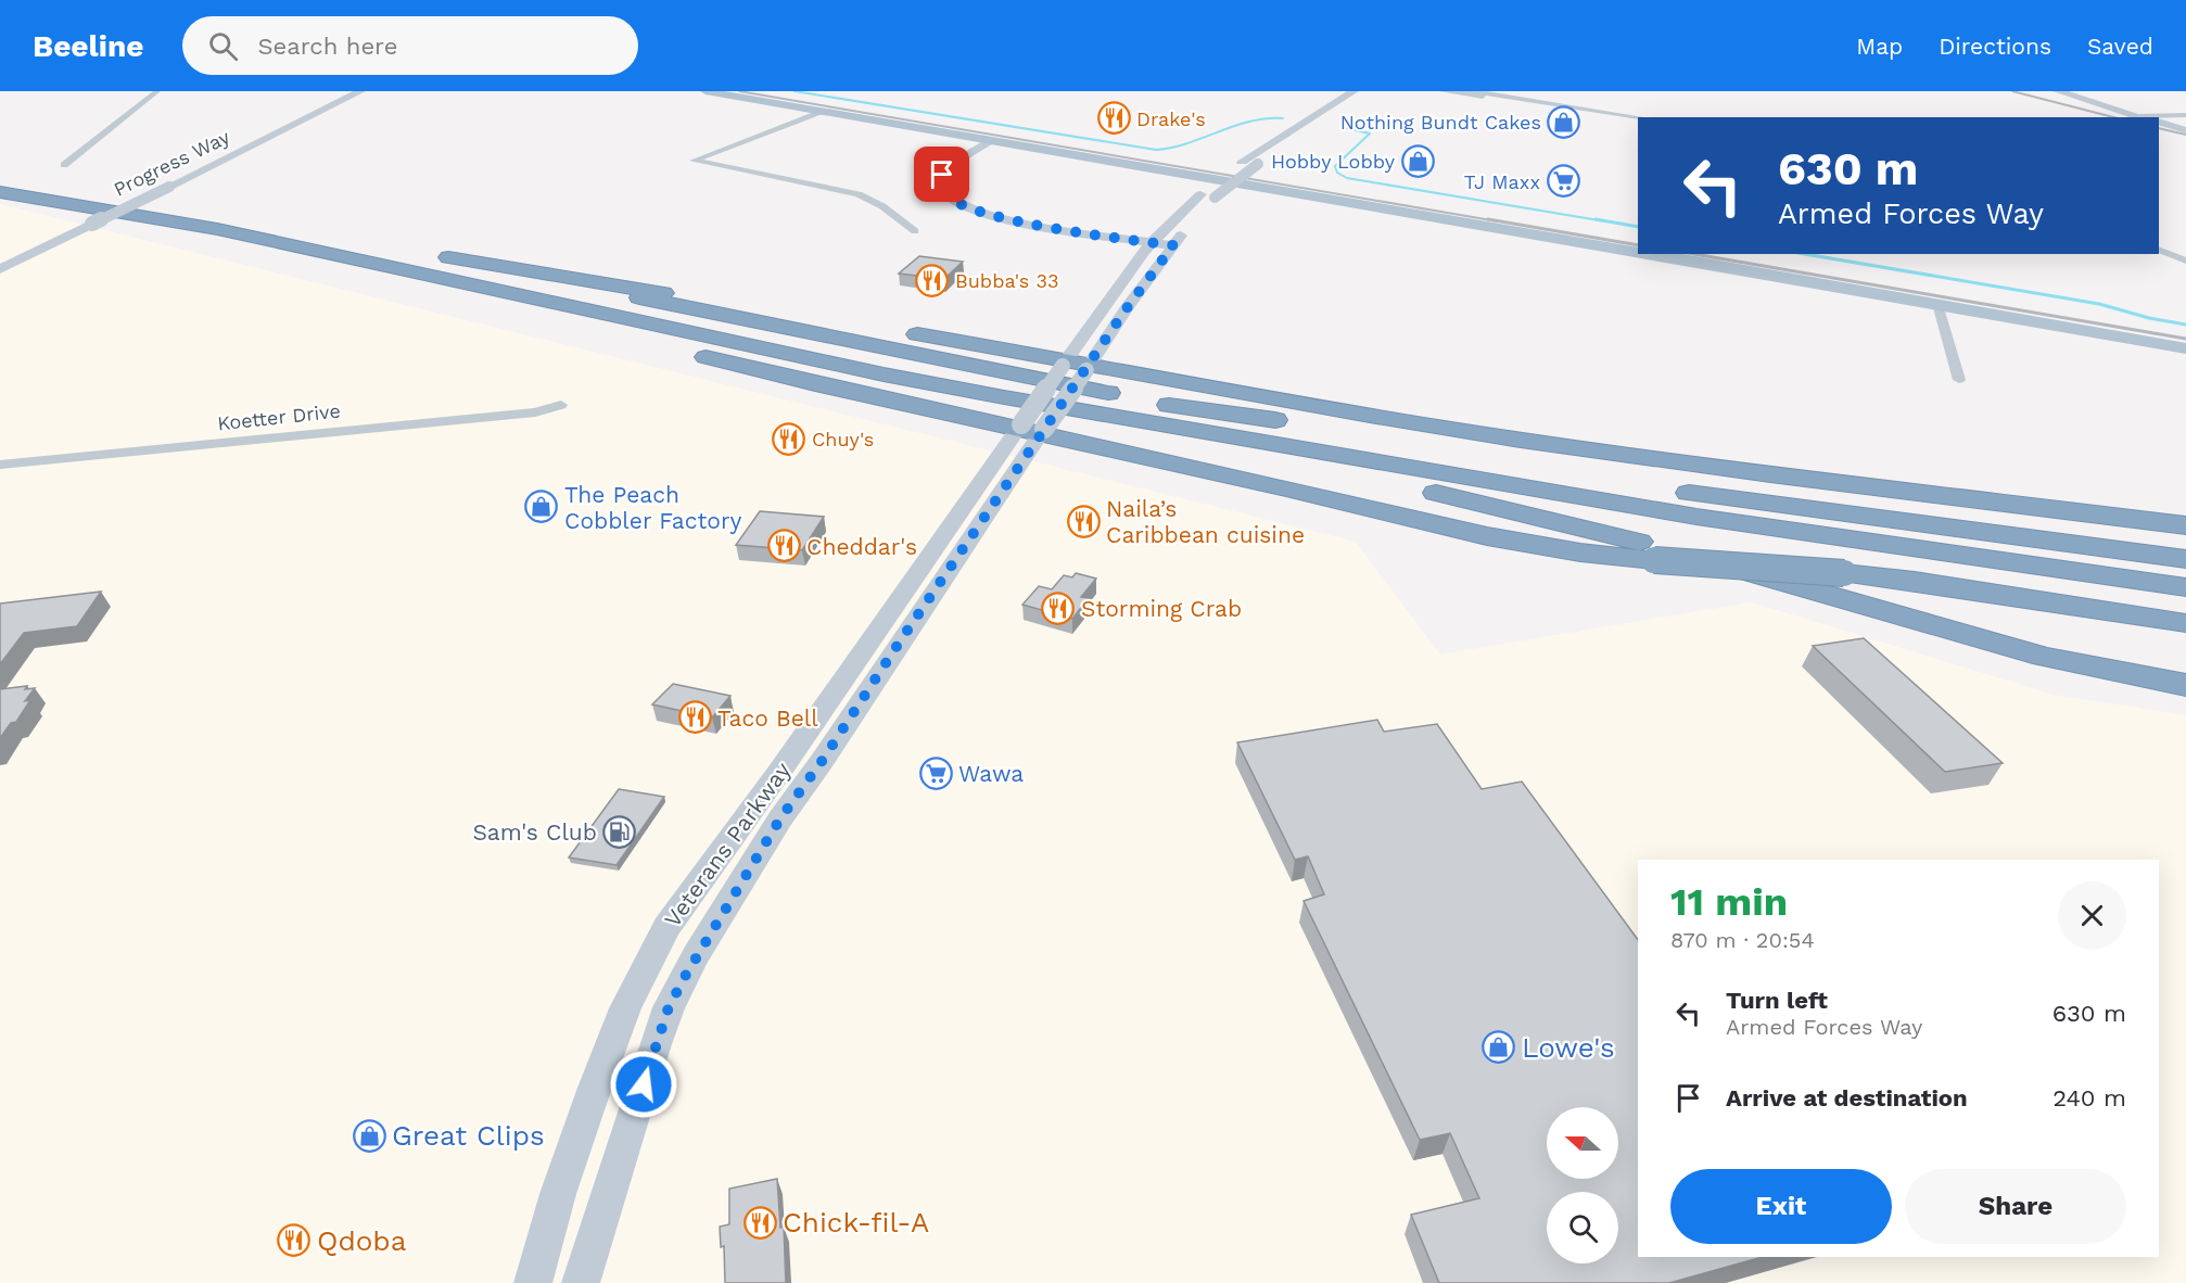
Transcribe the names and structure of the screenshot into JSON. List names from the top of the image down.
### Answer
{
  "streets": {
    "main road": ["Progress Way", "Veterans Parkway"],
    "street": ["Koetter Drive"]
  },
  "places": {
    "restaurant": [
      "Drake's",
      "Bubba's 33",
      "Chuy's",
      "Naila’s Caribbean cuisine",
      "Cheddar's",
      "Storming Crab",
      "Taco Bell",
      "Chick-fil-A",
      "Qdoba"
    ],
    "shop": [
      "Nothing Bundt Cakes",
      "Hobby Lobby",
      "The Peach Cobbler Factory",
      "Lowe's",
      "Great Clips"
    ],
    "supermarket": ["TJ Maxx", "Wawa"],
    "fuel station": ["Sam's Club"]
  },
  "north": "left",
  "page": {
    "header": "Beeline",
    "search": "Search here",
    "nav": ["Map", "Directions", "Saved"],
    "turn": ["630 m", "Armed Forces Way"],
    "heading": ["11 min", "870 m · 20:54"],
    "list": [
      {
        "name": "Turn left",
        "note": "Armed Forces Way",
        "value": "630 m"
      },
      {
        "name": "Arrive at destination",
        "value": "240 m"
      }
    ],
    "buttons": ["Exit", "Share"]
  }
}
